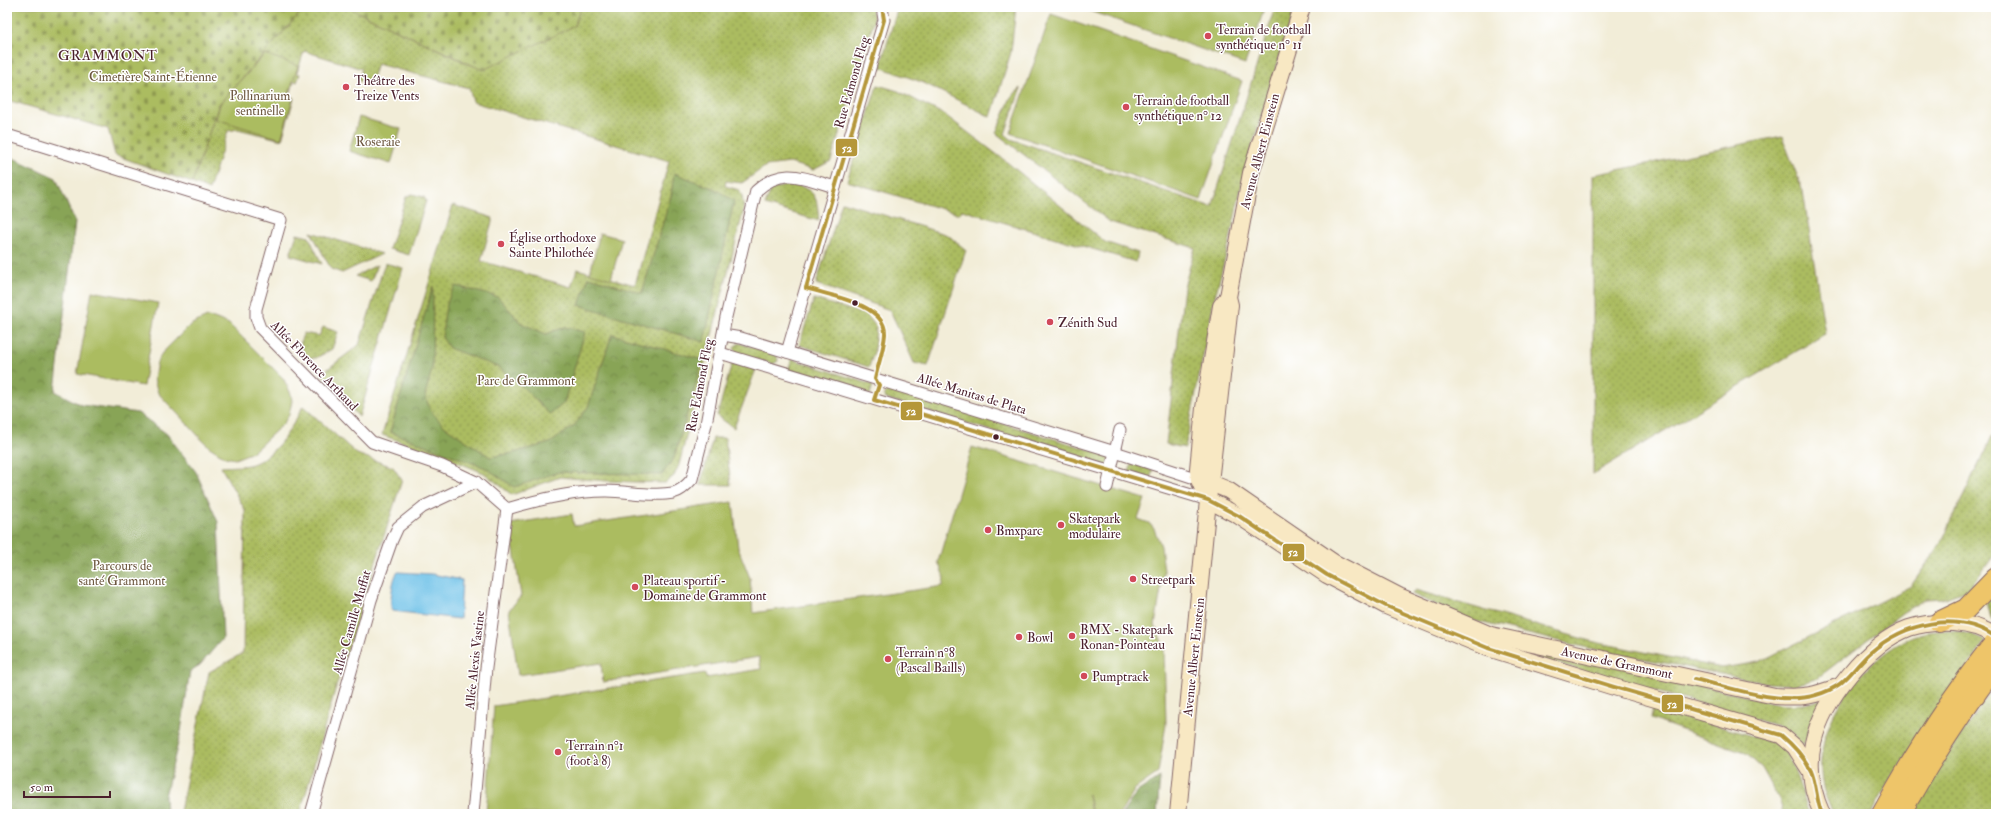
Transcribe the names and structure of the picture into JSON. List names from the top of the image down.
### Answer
{
  "streets": {
    "main road": ["Avenue Albert Einstein", "Avenue de Grammont"],
    "street": [
      "Rue Edmond Fleg",
      "Allée Florence Arthaud",
      "Allée Manitas de Plata",
      "Allée Camille Muffat",
      "Allée Alexis Vastine"
    ]
  },
  "crossings": [
    ["Rue Edmond Fleg", "Allée Florence Arthaud"],
    ["Rue Edmond Fleg", "Allée Manitas de Plata"],
    ["Rue Edmond Fleg", "Allée Alexis Vastine"],
    ["Avenue Albert Einstein", "Allée Manitas de Plata"],
    ["Avenue Albert Einstein", "Avenue de Grammont"],
    ["Allée Florence Arthaud", "Allée Camille Muffat"],
    ["Allée Florence Arthaud", "Allée Alexis Vastine"],
    ["Allée Manitas de Plata", "Avenue de Grammont"]
  ],
  "districts": ["GRAMMONT"],
  "parks": [
    "Cimetière Saint-Étienne",
    "Pollinarium sentinelle",
    "Roseraie",
    "Parc de Grammont",
    "Parcours de santé Grammont"
  ],
  "places": [
    "Terrain de football synthétique n° 11",
    "Théâtre des Treize Vents",
    "Terrain de football synthétique n° 12",
    "Église orthodoxe Sainte Philothée",
    "Zénith Sud",
    "Skatepark modulaire",
    "Bmxparc",
    "Streetpark",
    "Plateau sportif - Domaine de Grammont",
    "BMX - Skatepark Ronan-Pointeau",
    "Bowl",
    "Terrain n°8 (Pascal Baills)",
    "Pumptrack",
    "Terrain n°1 (foot à 8)"
  ],
  "lines": ["transit line 52"],
  "scale_bar": "50 m"
}
